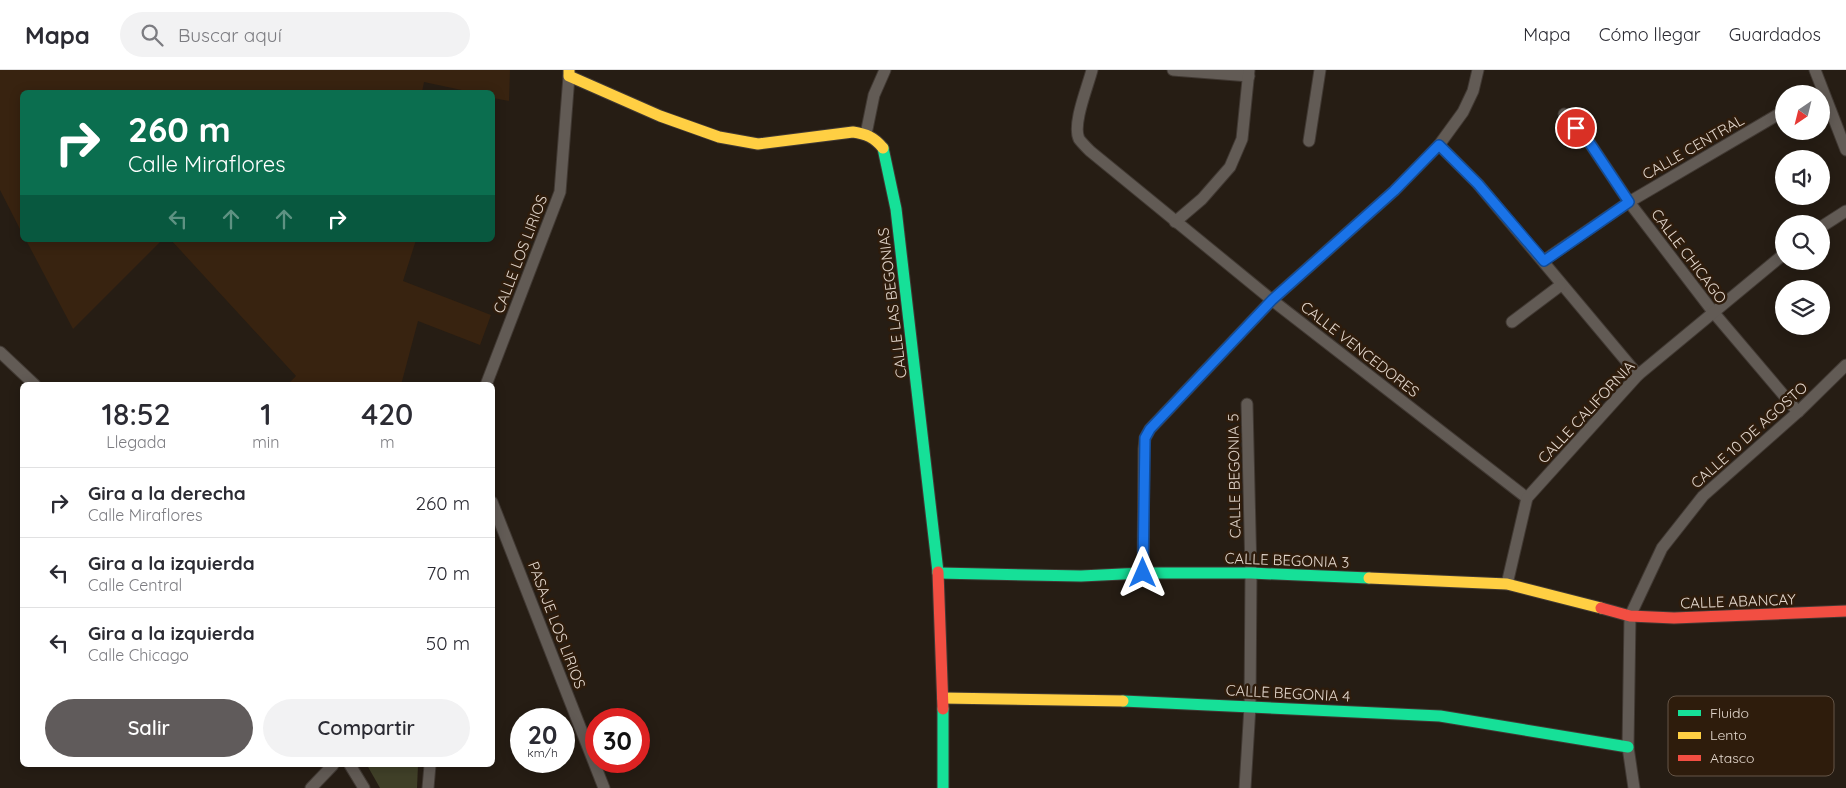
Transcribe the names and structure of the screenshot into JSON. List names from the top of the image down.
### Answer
{
  "streets": {
    "street": [
      "CALLE CENTRAL",
      "CALLE LOS LIRIOS",
      "CALLE CHICAGO",
      "CALLE LAS BEGONIAS",
      "CALLE VENCEDORES",
      "CALLE CALIFORNIA",
      "CALLE 10 DE AGOSTO",
      "CALLE BEGONIA 5",
      "CALLE BEGONIA 3",
      "CALLE ABANCAY",
      "PASAJE LOS LIRIOS",
      "CALLE BEGONIA 4"
    ]
  },
  "crossings": [
    ["CALLE CENTRAL", "CALLE CHICAGO"],
    ["CALLE CHICAGO", "CALLE CALIFORNIA"],
    ["CALLE CHICAGO", "CALLE 10 DE AGOSTO"],
    ["CALLE LAS BEGONIAS", "CALLE BEGONIA 3"],
    ["CALLE LAS BEGONIAS", "CALLE BEGONIA 4"],
    ["CALLE VENCEDORES", "CALLE CALIFORNIA"],
    ["CALLE CALIFORNIA", "CALLE BEGONIA 3"],
    ["CALLE 10 DE AGOSTO", "CALLE BEGONIA 3"],
    ["CALLE 10 DE AGOSTO", "CALLE ABANCAY"],
    ["CALLE 10 DE AGOSTO", "CALLE BEGONIA 4"],
    ["CALLE BEGONIA 5", "CALLE BEGONIA 3"],
    ["CALLE BEGONIA 5", "CALLE BEGONIA 4"],
    ["CALLE BEGONIA 3", "CALLE ABANCAY"]
  ],
  "legend": ["Fluido", "Lento", "Atasco"],
  "north": "bottom left",
  "page": {
    "header": "Mapa",
    "search": "Buscar aquí",
    "nav": ["Mapa", "Cómo llegar", "Guardados"],
    "turn": ["260 m", "Calle Miraflores"],
    "eta": [
      "18:52",
      "Llegada",
      "1",
      "min",
      "420",
      "m"
    ],
    "list": [
      {
        "name": "Gira a la derecha",
        "note": "Calle Miraflores",
        "value": "260 m"
      },
      {
        "name": "Gira a la izquierda",
        "note": "Calle Central",
        "value": "70 m"
      },
      {
        "name": "Gira a la izquierda",
        "note": "Calle Chicago",
        "value": "50 m"
      }
    ],
    "buttons": ["Salir", "Compartir"],
    "speed": "20 km/h",
    "limit": "30"
  }
}
